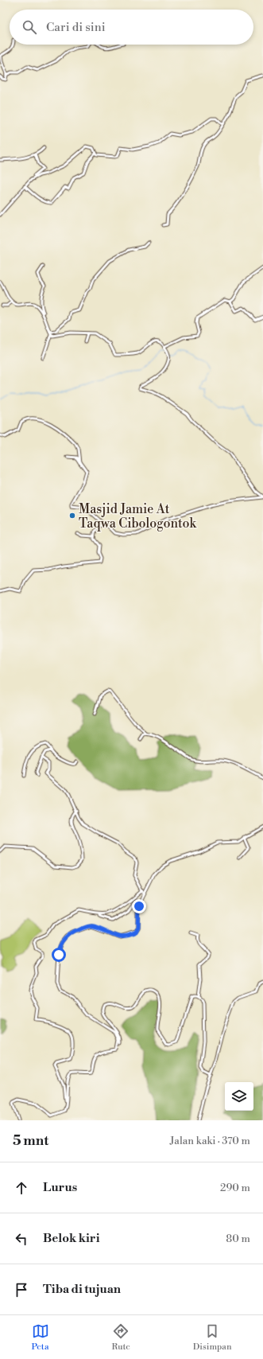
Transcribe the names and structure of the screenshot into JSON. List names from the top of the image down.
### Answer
{
  "places": ["Masjid Jamie At Taqwa Cibologontok"],
  "page": {
    "search": "Cari di sini",
    "heading": ["5 mnt", "Jalan kaki · 370 m"],
    "list": [
      ["Lurus", "290 m"],
      ["Belok kiri", "80 m"],
      "Tiba di tujuan"
    ],
    "nav": ["Peta", "Rute", "Disimpan"]
  }
}
